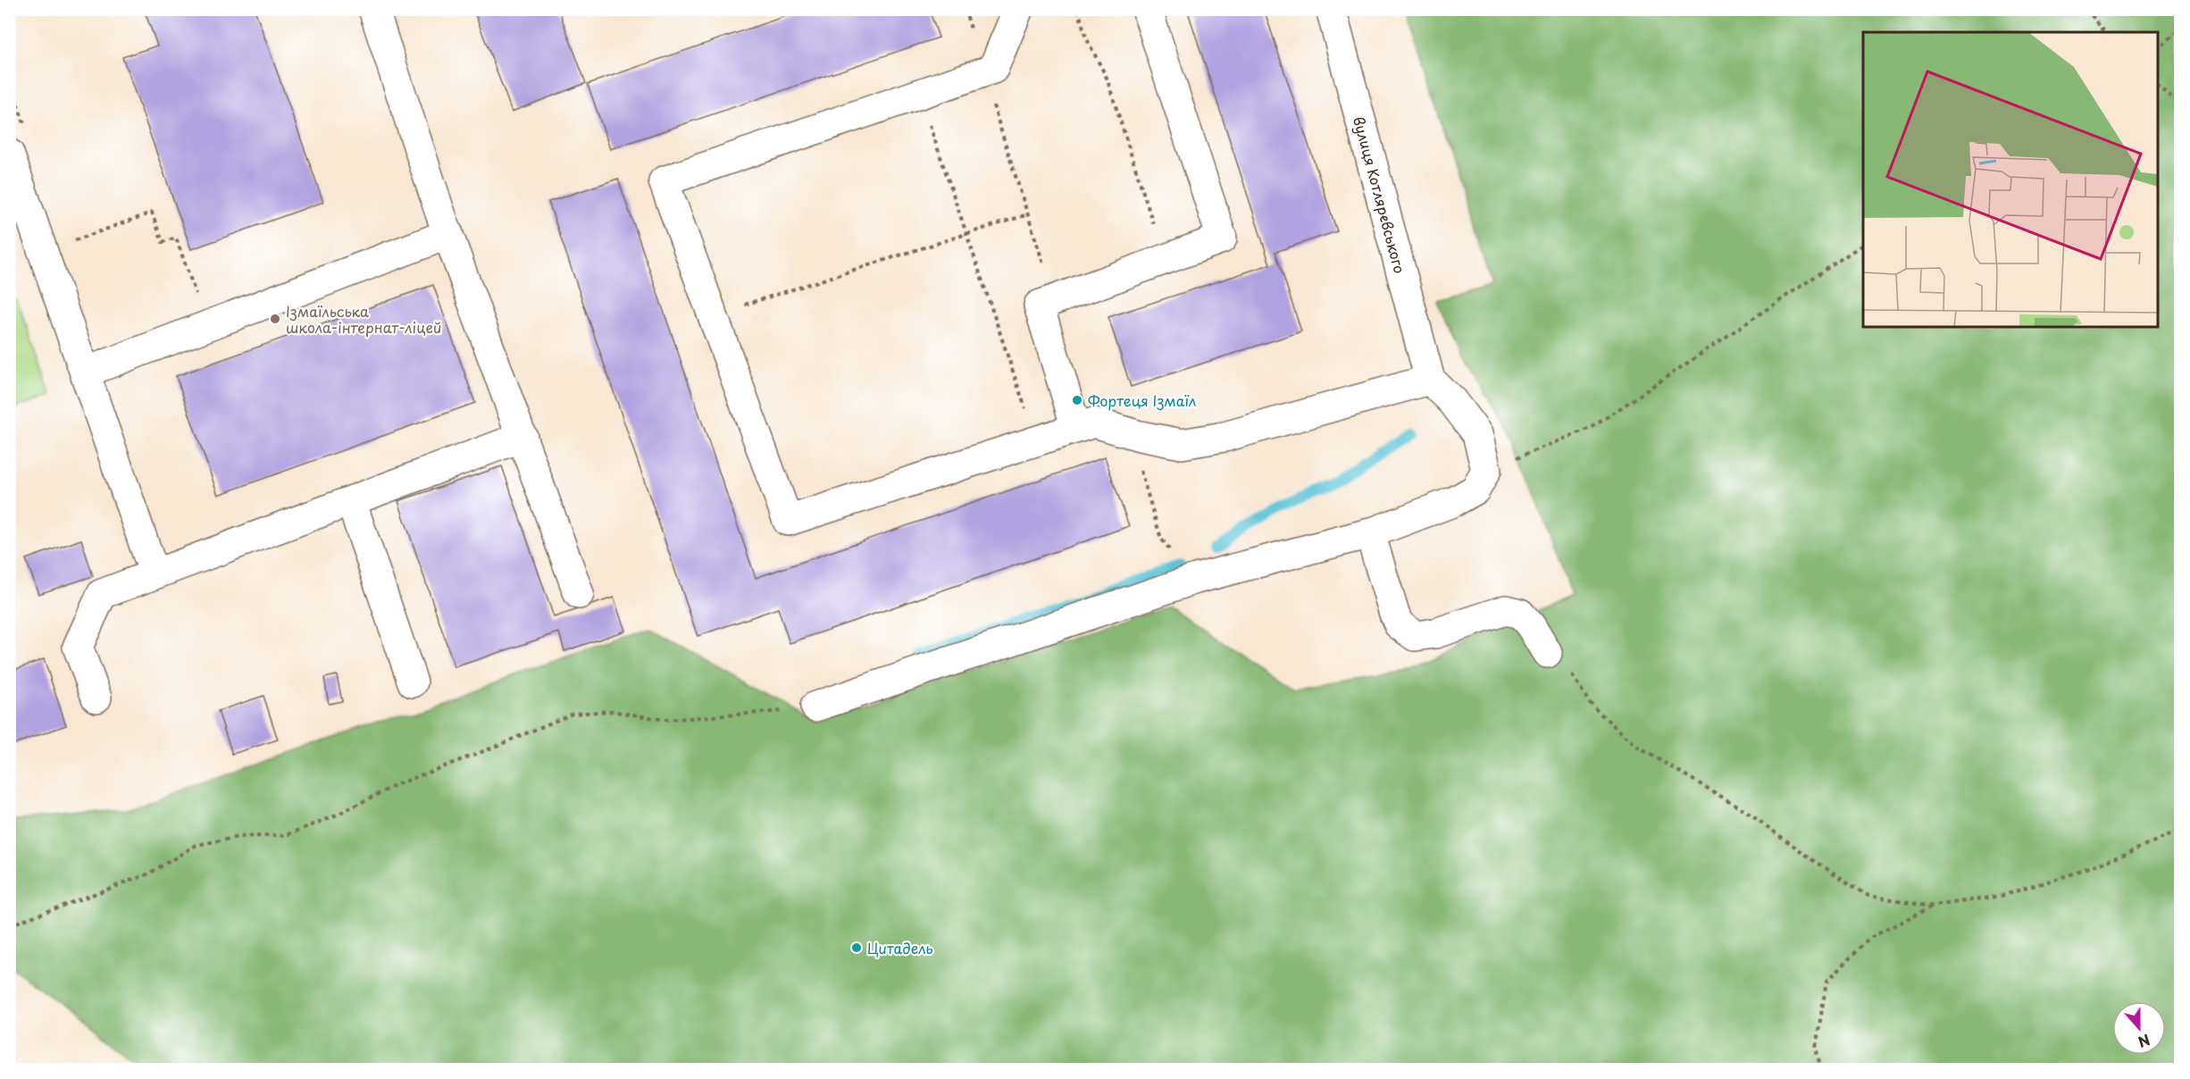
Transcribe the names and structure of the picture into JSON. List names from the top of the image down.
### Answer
{
  "streets": {
    "lane": ["вулиця Котляревського"]
  },
  "places": ["Ізмаїльська школа-інтернат-ліцей", "Фортеця Ізмаїл", "Цитадель"],
  "north": "bottom"
}
